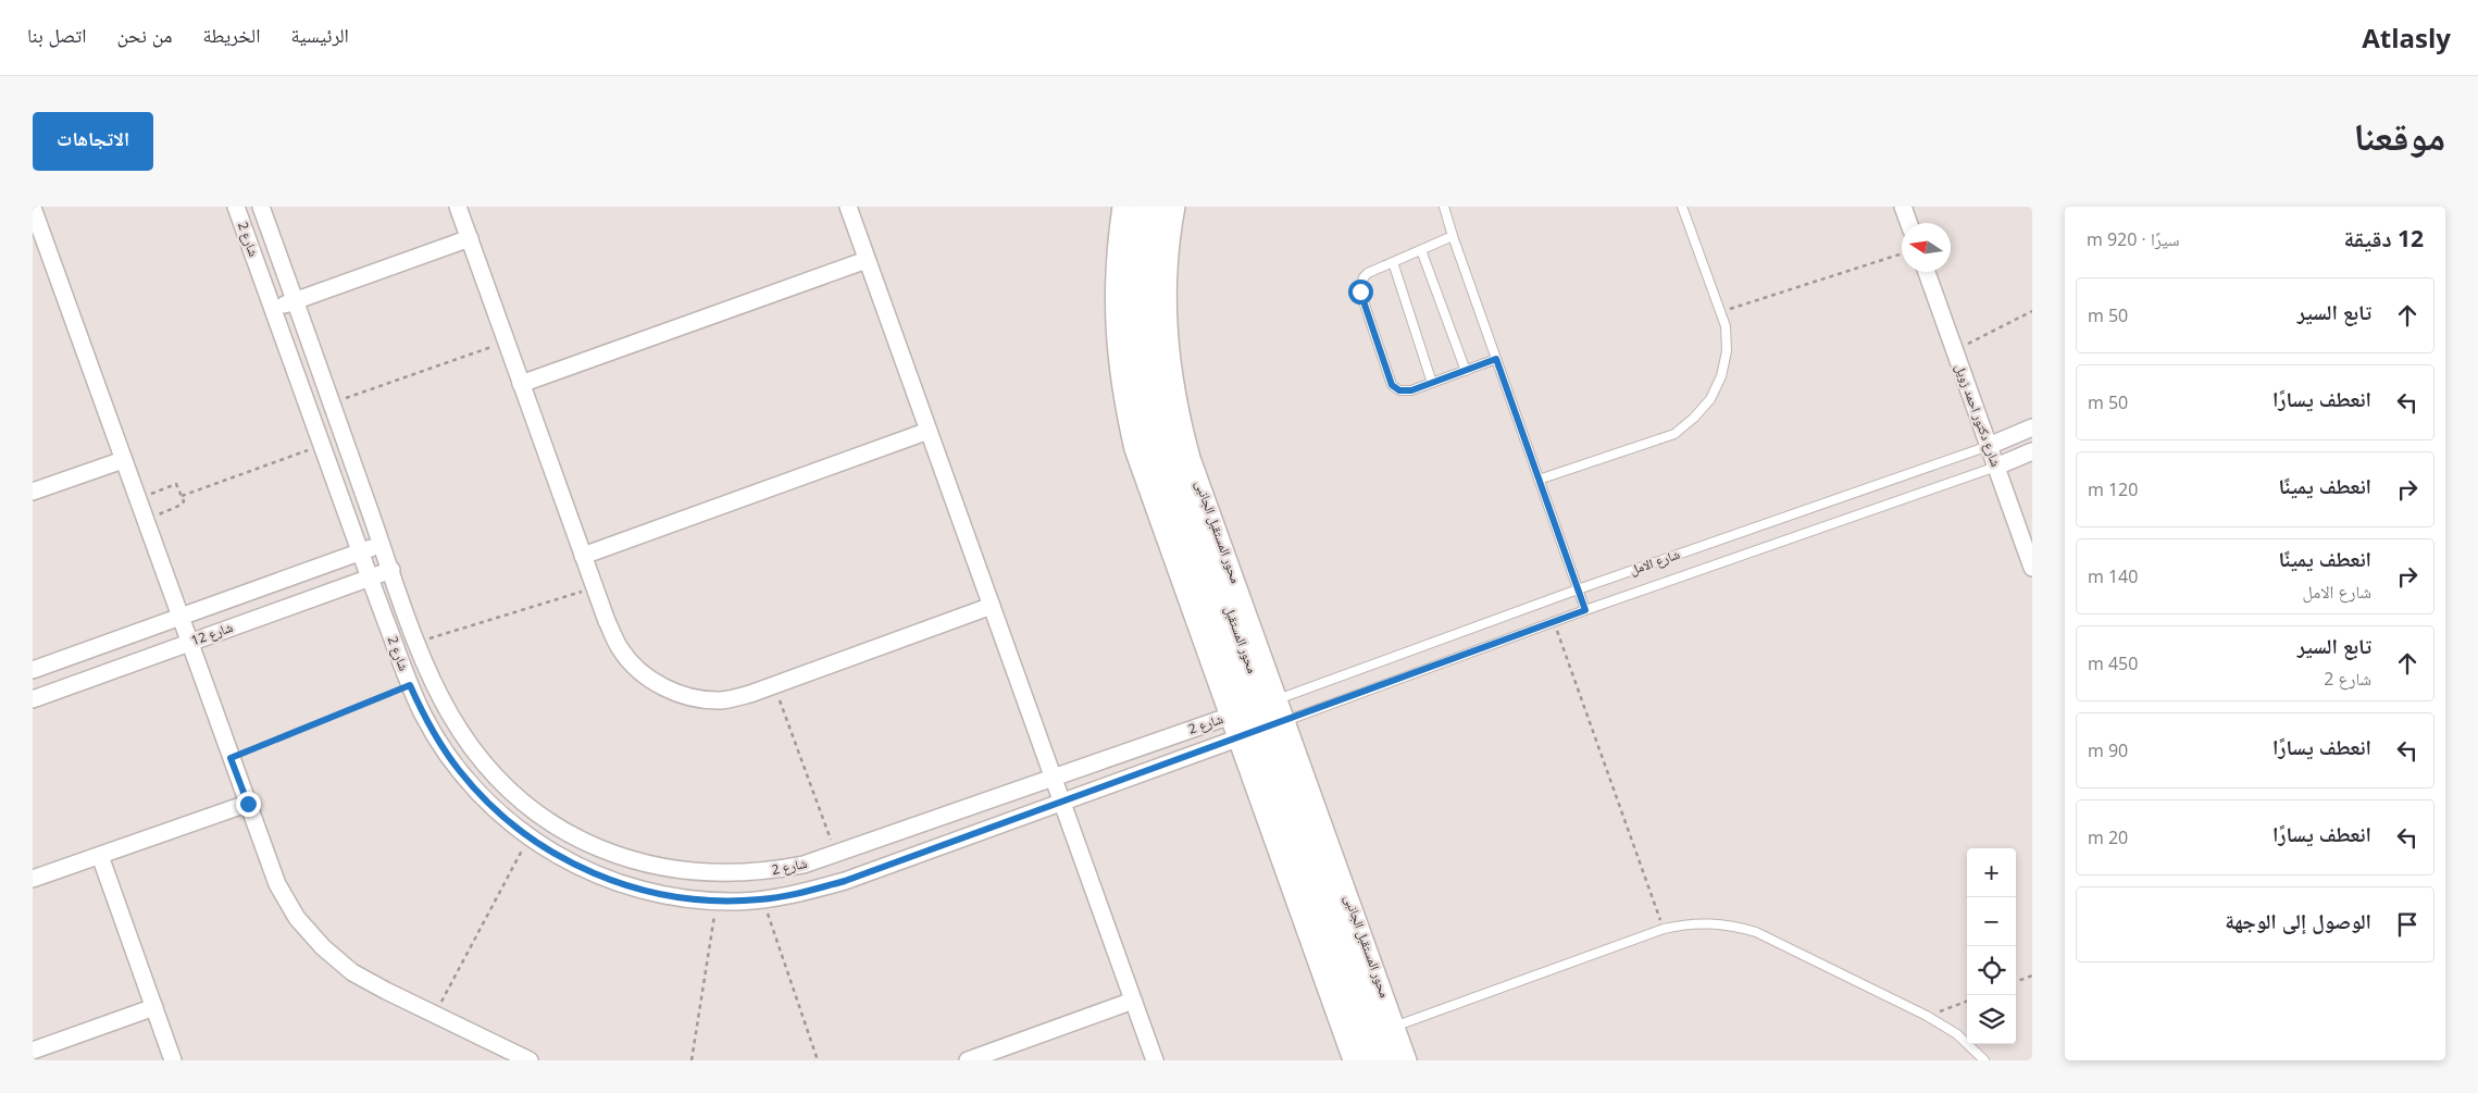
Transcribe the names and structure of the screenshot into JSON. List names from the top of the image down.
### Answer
{
  "streets": {
    "street": [
      "شارع 2",
      "شارع دكتور احمد زويل",
      "محور المستقبل الجانبى",
      "شارع الامل",
      "شارع 12",
      "محور المستقبل"
    ]
  },
  "crossings": [
    ["شارع 2", "محور المستقبل الجانبى"],
    ["شارع 2", "شارع الامل"],
    ["شارع 2", "شارع 12"],
    ["شارع 2", "محور المستقبل"],
    ["شارع دكتور احمد زويل", "شارع الامل"],
    ["محور المستقبل الجانبى", "شارع الامل"],
    ["محور المستقبل الجانبى", "محور المستقبل"],
    ["شارع الامل", "محور المستقبل"]
  ],
  "north": "left",
  "page": {
    "header": "Atlasly",
    "nav": [
      "الرئيسية",
      "الخريطة",
      "من نحن",
      "اتصل بنا"
    ],
    "title": "موقعنا",
    "buttons": "الاتجاهات",
    "heading": ["12 دقيقة", "سيرًا · 920 m"],
    "list": [
      ["تابع السير", "50 m"],
      ["انعطف يسارًا", "50 m"],
      ["انعطف يمينًا", "120 m"],
      ["انعطف يمينًا", "شارع الامل", "140 m"],
      ["تابع السير", "شارع 2", "450 m"],
      ["انعطف يسارًا", "90 m"],
      ["انعطف يسارًا", "20 m"],
      "الوصول إلى الوجهة"
    ],
    "map_buttons": ["+", "−"]
  }
}
